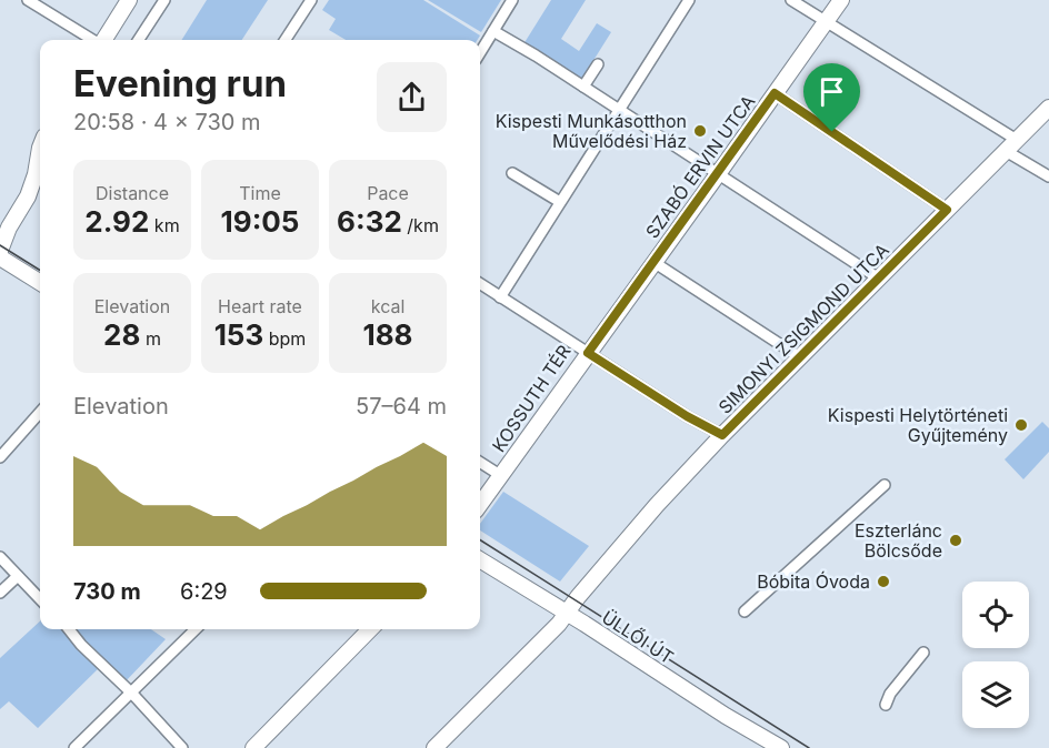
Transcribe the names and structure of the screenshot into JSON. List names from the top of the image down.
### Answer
{
  "streets": {
    "main road": [
      "SZABÓ ERVIN UTCA",
      "SIMONYI ZSIGMOND UTCA",
      "KOSSUTH TÉR",
      "ÜLLŐI ÚT"
    ]
  },
  "crossings": [
    ["SZABÓ ERVIN UTCA", "KOSSUTH TÉR"],
    ["SIMONYI ZSIGMOND UTCA", "ÜLLŐI ÚT"]
  ],
  "places": [
    "Kispesti Munkásotthon Művelődési Ház",
    "Kispesti Helytörténeti Gyűjtemény",
    "Eszterlánc Bölcsőde",
    "Bóbita Óvoda"
  ],
  "page": {
    "heading": ["Evening run", "20:58 · 4 × 730 m"],
    "stats": [
      ["Distance", "2.92 km"],
      ["Time", "19:05"],
      ["Pace", "6:32 /km"],
      ["Elevation", "28 m"],
      ["Heart rate", "153 bpm"],
      ["kcal", "188"]
    ],
    "chart": ["Elevation", "57–64 m"],
    "list": [
      {
        "name": "730 m",
        "note": "6:29"
      }
    ]
  }
}
